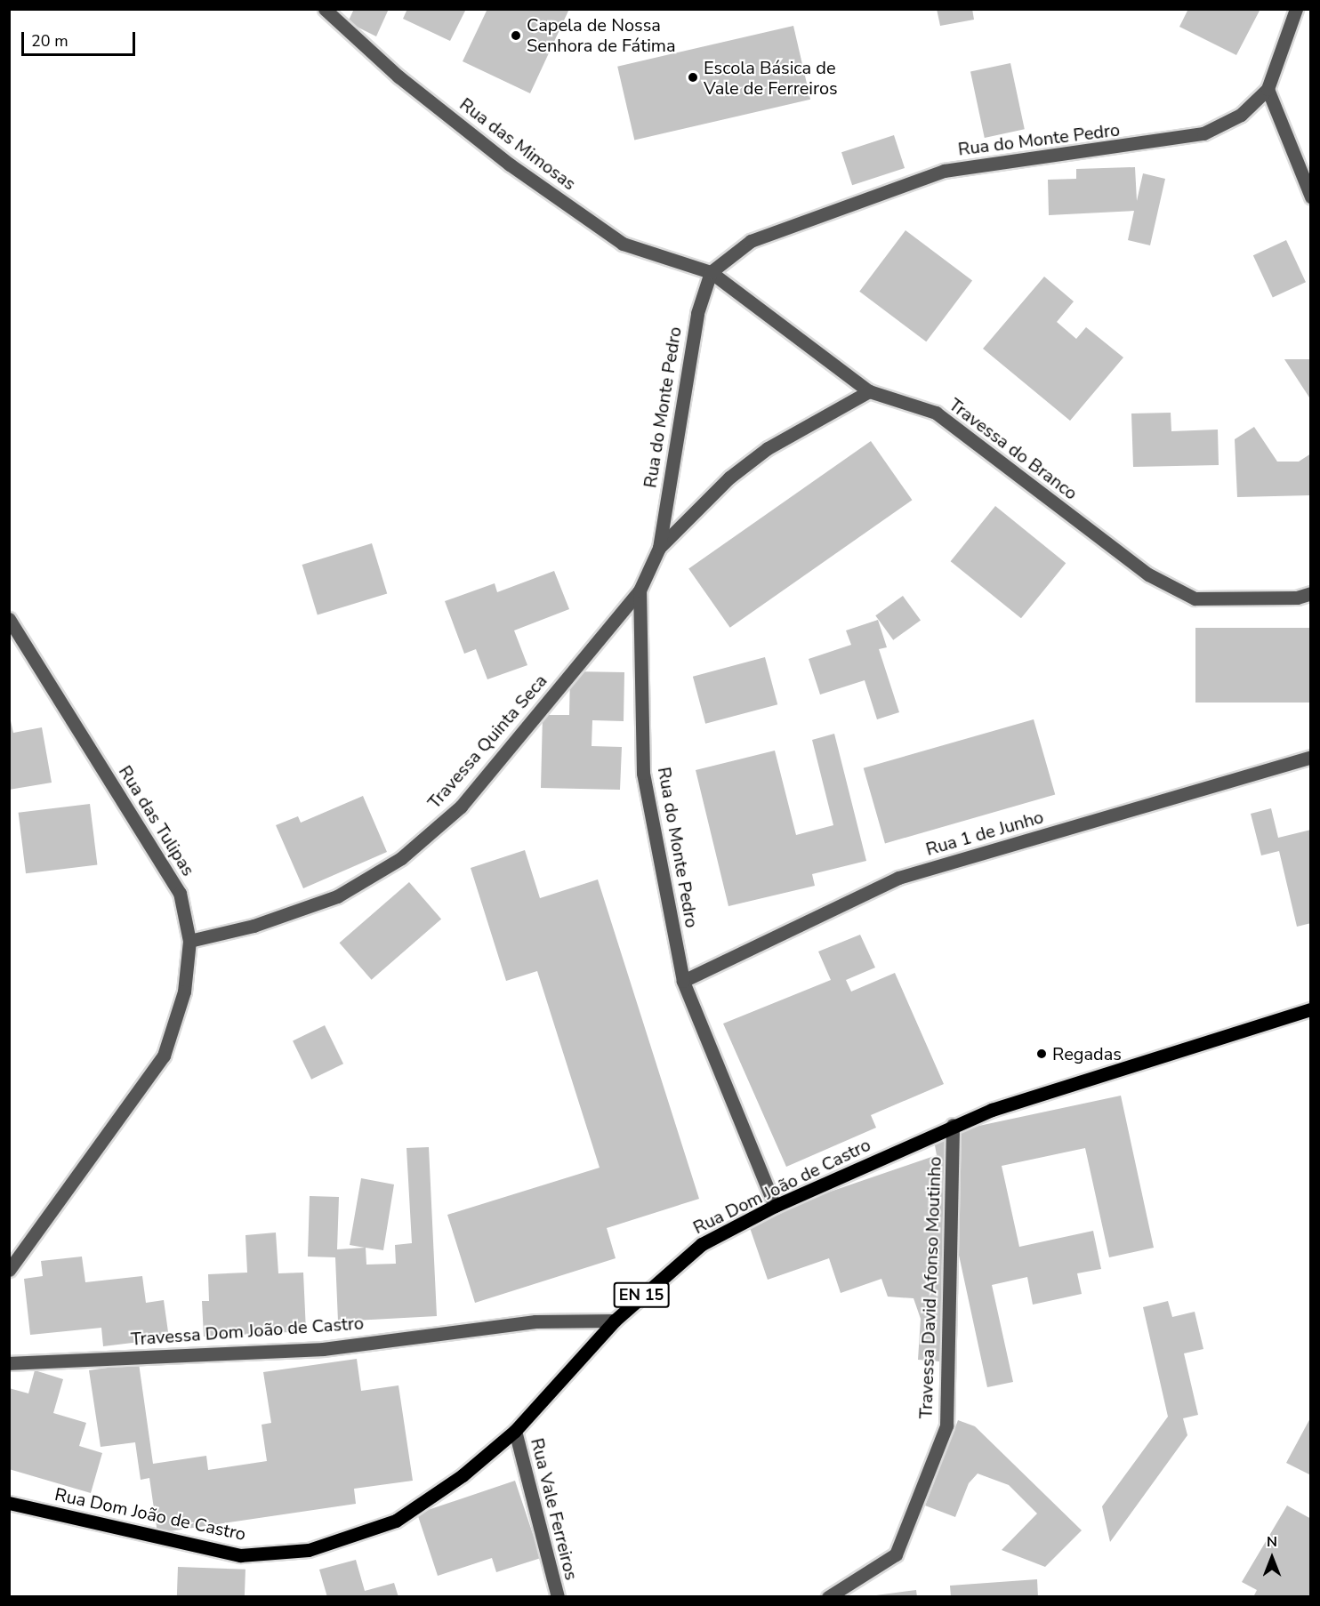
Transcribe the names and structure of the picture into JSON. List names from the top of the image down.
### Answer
{
  "streets": {
    "main road": ["Rua Dom João de Castro", "EN 15"],
    "street": [
      "Rua do Monte Pedro",
      "Rua das Mimosas",
      "Travessa do Branco",
      "Travessa Quinta Seca",
      "Rua das Tulipas",
      "Rua 1 de Junho",
      "Travessa David Afonso Moutinho",
      "Travessa Dom João de Castro",
      "Rua Vale Ferreiros"
    ]
  },
  "crossings": [
    ["Rua do Monte Pedro", "Rua das Mimosas"],
    ["Rua do Monte Pedro", "Travessa do Branco"],
    ["Rua do Monte Pedro", "Travessa Quinta Seca"],
    ["Rua do Monte Pedro", "Rua 1 de Junho"],
    ["Rua do Monte Pedro", "Rua Dom João de Castro"],
    ["Rua das Mimosas", "Travessa do Branco"],
    ["Travessa Quinta Seca", "Rua das Tulipas"],
    ["Rua Dom João de Castro", "Travessa David Afonso Moutinho"],
    ["Rua Dom João de Castro", "Travessa Dom João de Castro"],
    ["Rua Dom João de Castro", "Rua Vale Ferreiros"]
  ],
  "places": ["Capela de Nossa Senhora de Fátima", "Escola Básica de Vale de Ferreiros", "Regadas"],
  "scale_bar": "20 m",
  "north": "top"
}
